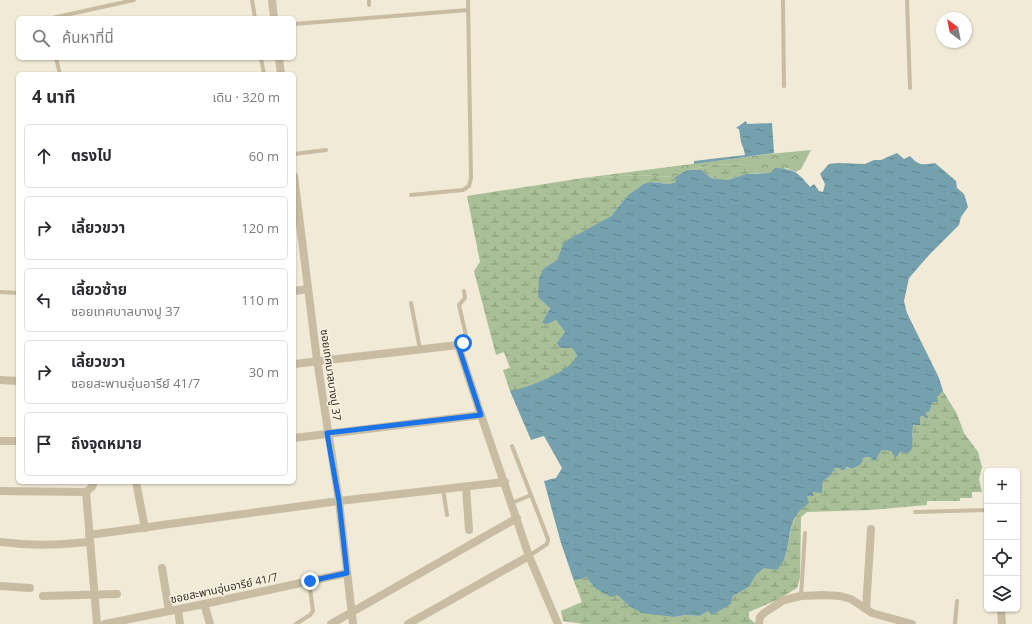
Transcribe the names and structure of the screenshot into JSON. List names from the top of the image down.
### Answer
{
  "streets": {
    "street": ["ซอยเทศบาลบางปู 37", "ซอยสะพานอุ่นอารีย์ 41/7"]
  },
  "crossings": [
    ["ซอยเทศบาลบางปู 37", "ซอยสะพานอุ่นอารีย์ 41/7"]
  ],
  "north": "top left",
  "page": {
    "search": "ค้นหาที่นี่",
    "heading": ["4 นาที", "เดิน · 320 m"],
    "list": [
      ["ตรงไป", "60 m"],
      ["เลี้ยวขวา", "120 m"],
      ["เลี้ยวซ้าย", "ซอยเทศบาลบางปู 37", "110 m"],
      ["เลี้ยวขวา", "ซอยสะพานอุ่นอารีย์ 41/7", "30 m"],
      "ถึงจุดหมาย"
    ],
    "map_buttons": ["+", "−"]
  }
}
